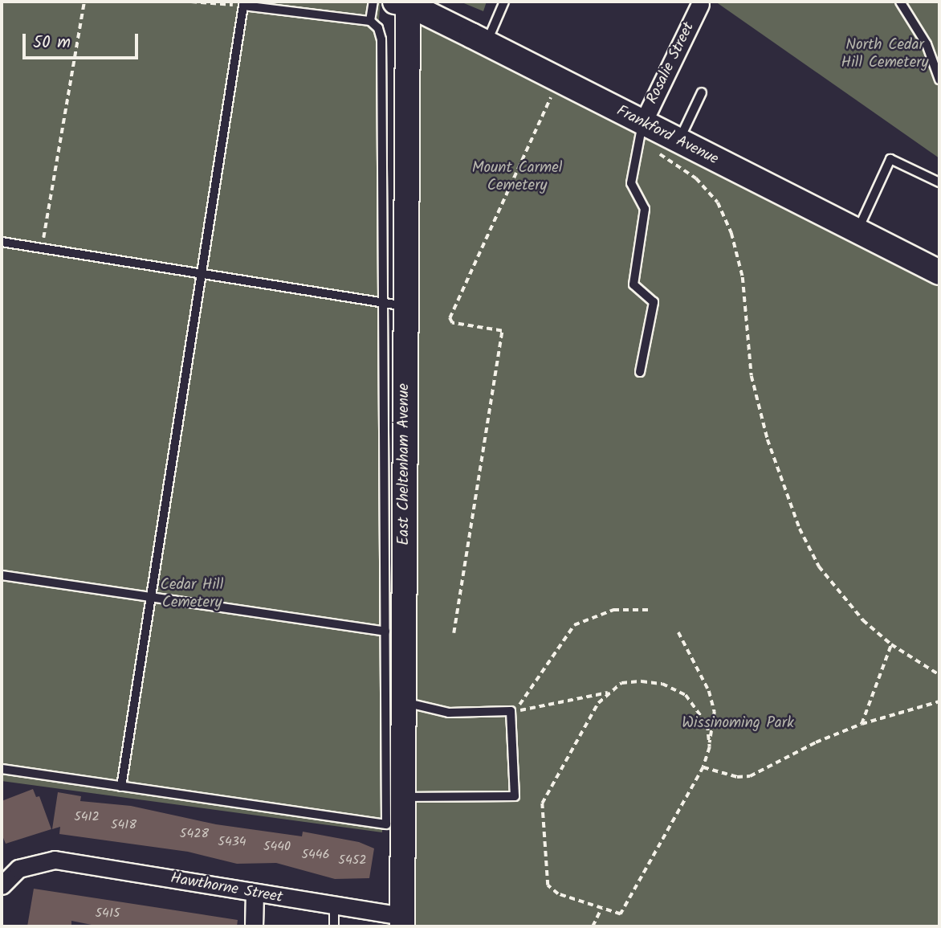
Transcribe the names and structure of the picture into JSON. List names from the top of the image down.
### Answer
{
  "streets": {
    "street": [
      "Rosalie Street",
      "Frankford Avenue",
      "East Cheltenham Avenue",
      "Hawthorne Street"
    ]
  },
  "crossings": [
    ["Rosalie Street", "Frankford Avenue"],
    ["Frankford Avenue", "East Cheltenham Avenue"],
    ["East Cheltenham Avenue", "Hawthorne Street"]
  ],
  "parks": [
    "North Cedar Hill Cemetery",
    "Mount Carmel Cemetery",
    "Cedar Hill Cemetery",
    "Wissinoming Park"
  ],
  "house_numbers": [
    "5412",
    "5418",
    "5428",
    "5434",
    "5440",
    "5446",
    "5452",
    "5415"
  ],
  "scale_bar": "50 m"
}
